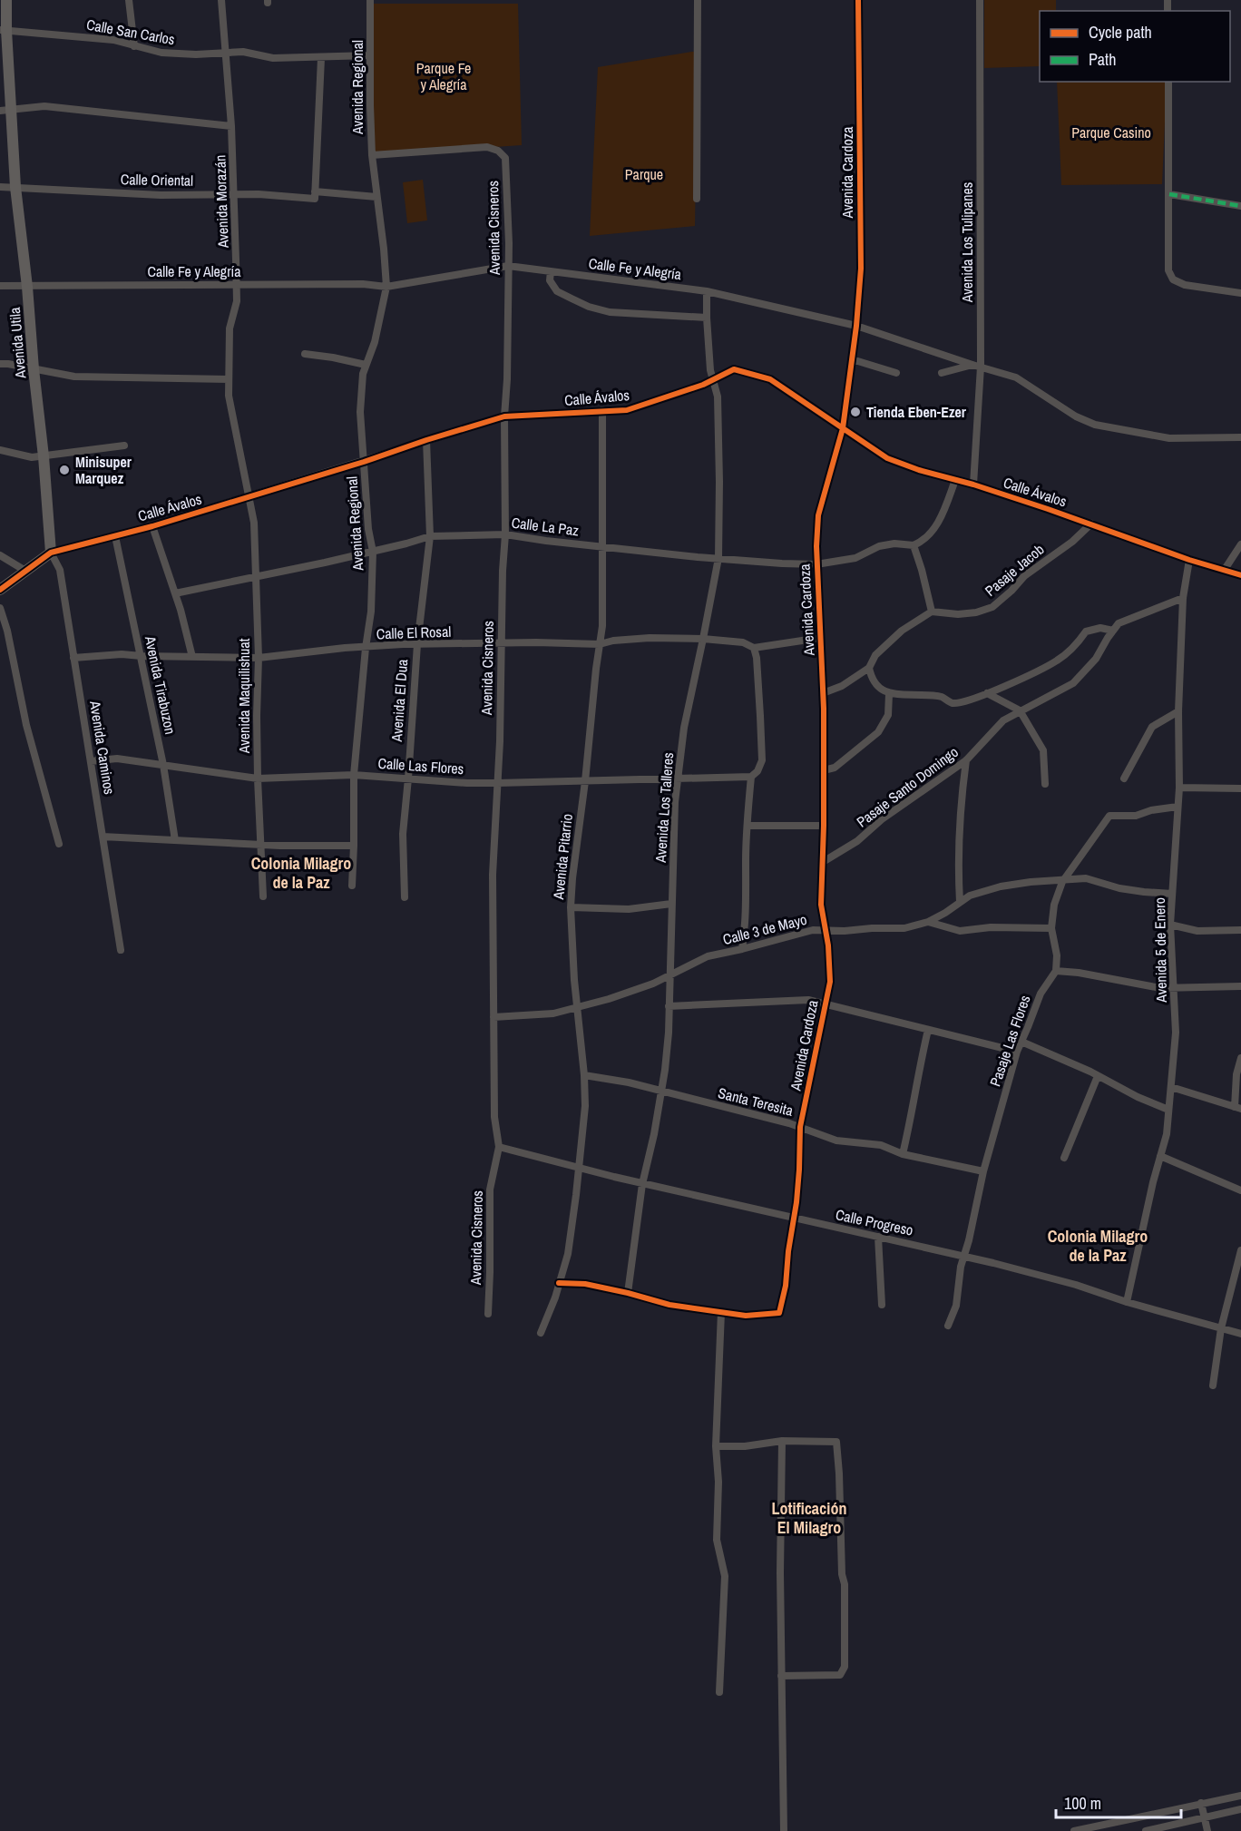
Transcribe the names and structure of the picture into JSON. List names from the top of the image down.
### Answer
{
  "streets": {
    "street": [
      "Calle San Carlos",
      "Avenida Regional",
      "Avenida Cardoza",
      "Calle Oriental",
      "Avenida Morazán",
      "Avenida Cisneros",
      "Avenida Los Tulipanes",
      "Calle Fe y Alegría",
      "Avenida Utila",
      "Calle Ávalos",
      "Calle La Paz",
      "Pasaje Jacob",
      "Calle El Rosal",
      "Avenida Tirabuzon",
      "Avenida Maquilishuat",
      "Avenida El Dua",
      "Avenida Caminos",
      "Calle Las Flores",
      "Pasaje Santo Domingo",
      "Avenida Los Talleres",
      "Avenida Pitarrio",
      "Calle 3 de Mayo",
      "Avenida 5 de Enero",
      "Pasaje Las Flores",
      "Santa Teresita",
      "Calle Progreso"
    ]
  },
  "crossings": [
    ["Calle San Carlos", "Avenida Regional"],
    ["Calle San Carlos", "Avenida Morazán"],
    ["Calle San Carlos", "Avenida Utila"],
    ["Avenida Regional", "Calle Oriental"],
    ["Avenida Regional", "Avenida Cisneros"],
    ["Avenida Regional", "Calle Fe y Alegría"],
    ["Avenida Regional", "Calle Ávalos"],
    ["Avenida Regional", "Calle La Paz"],
    ["Avenida Regional", "Calle El Rosal"],
    ["Avenida Regional", "Calle Las Flores"],
    ["Avenida Cardoza", "Calle Fe y Alegría"],
    ["Avenida Cardoza", "Calle Ávalos"],
    ["Avenida Cardoza", "Calle La Paz"],
    ["Avenida Cardoza", "Pasaje Santo Domingo"],
    ["Avenida Cardoza", "Calle 3 de Mayo"],
    ["Avenida Cardoza", "Santa Teresita"],
    ["Avenida Cardoza", "Calle Progreso"],
    ["Calle Oriental", "Avenida Morazán"],
    ["Calle Oriental", "Avenida Utila"],
    ["Avenida Morazán", "Calle Fe y Alegría"],
    ["Avenida Morazán", "Calle Ávalos"],
    ["Avenida Morazán", "Avenida Maquilishuat"],
    ["Avenida Cisneros", "Calle Fe y Alegría"],
    ["Avenida Cisneros", "Calle Ávalos"],
    ["Avenida Cisneros", "Calle La Paz"],
    ["Avenida Cisneros", "Calle El Rosal"],
    ["Avenida Cisneros", "Calle Las Flores"],
    ["Avenida Cisneros", "Calle 3 de Mayo"],
    ["Avenida Cisneros", "Calle Progreso"],
    ["Avenida Los Tulipanes", "Calle Fe y Alegría"],
    ["Avenida Los Tulipanes", "Calle Ávalos"],
    ["Calle Fe y Alegría", "Avenida Utila"],
    ["Calle Fe y Alegría", "Avenida Los Talleres"],
    ["Avenida Utila", "Calle Ávalos"],
    ["Avenida Utila", "Avenida Caminos"],
    ["Calle Ávalos", "Pasaje Jacob"],
    ["Calle Ávalos", "Avenida Tirabuzon"],
    ["Calle Ávalos", "Avenida Maquilishuat"],
    ["Calle Ávalos", "Avenida El Dua"],
    ["Calle Ávalos", "Avenida Caminos"],
    ["Calle Ávalos", "Avenida Los Talleres"],
    ["Calle Ávalos", "Avenida Pitarrio"],
    ["Calle Ávalos", "Avenida 5 de Enero"],
    ["Calle La Paz", "Avenida Maquilishuat"],
    ["Calle La Paz", "Avenida El Dua"],
    ["Calle La Paz", "Avenida Los Talleres"],
    ["Calle La Paz", "Avenida Pitarrio"],
    ["Calle El Rosal", "Avenida Tirabuzon"],
    ["Calle El Rosal", "Avenida Maquilishuat"],
    ["Calle El Rosal", "Avenida El Dua"],
    ["Calle El Rosal", "Avenida Caminos"],
    ["Calle El Rosal", "Avenida Los Talleres"],
    ["Calle El Rosal", "Avenida Pitarrio"],
    ["Avenida Tirabuzon", "Calle Las Flores"],
    ["Avenida Maquilishuat", "Calle Las Flores"],
    ["Avenida El Dua", "Calle Las Flores"],
    ["Avenida Caminos", "Calle Las Flores"],
    ["Calle Las Flores", "Avenida Los Talleres"],
    ["Calle Las Flores", "Avenida Pitarrio"],
    ["Pasaje Santo Domingo", "Avenida 5 de Enero"],
    ["Avenida Los Talleres", "Calle 3 de Mayo"],
    ["Avenida Los Talleres", "Santa Teresita"],
    ["Avenida Los Talleres", "Calle Progreso"],
    ["Avenida Pitarrio", "Calle 3 de Mayo"],
    ["Avenida Pitarrio", "Santa Teresita"],
    ["Avenida Pitarrio", "Calle Progreso"],
    ["Avenida 5 de Enero", "Calle Progreso"],
    ["Pasaje Las Flores", "Santa Teresita"],
    ["Pasaje Las Flores", "Calle Progreso"]
  ],
  "districts": ["Colonia Milagro de la Paz", "Colonia Milagro de la Paz", "Lotificación El Milagro"],
  "parks": ["Parque Fe y Alegría", "Parque Casino", "Parque"],
  "places": ["Tienda Eben-Ezer", "Minisuper Marquez"],
  "legend": ["Cycle path", "Path"],
  "scale_bar": "100 m"
}
